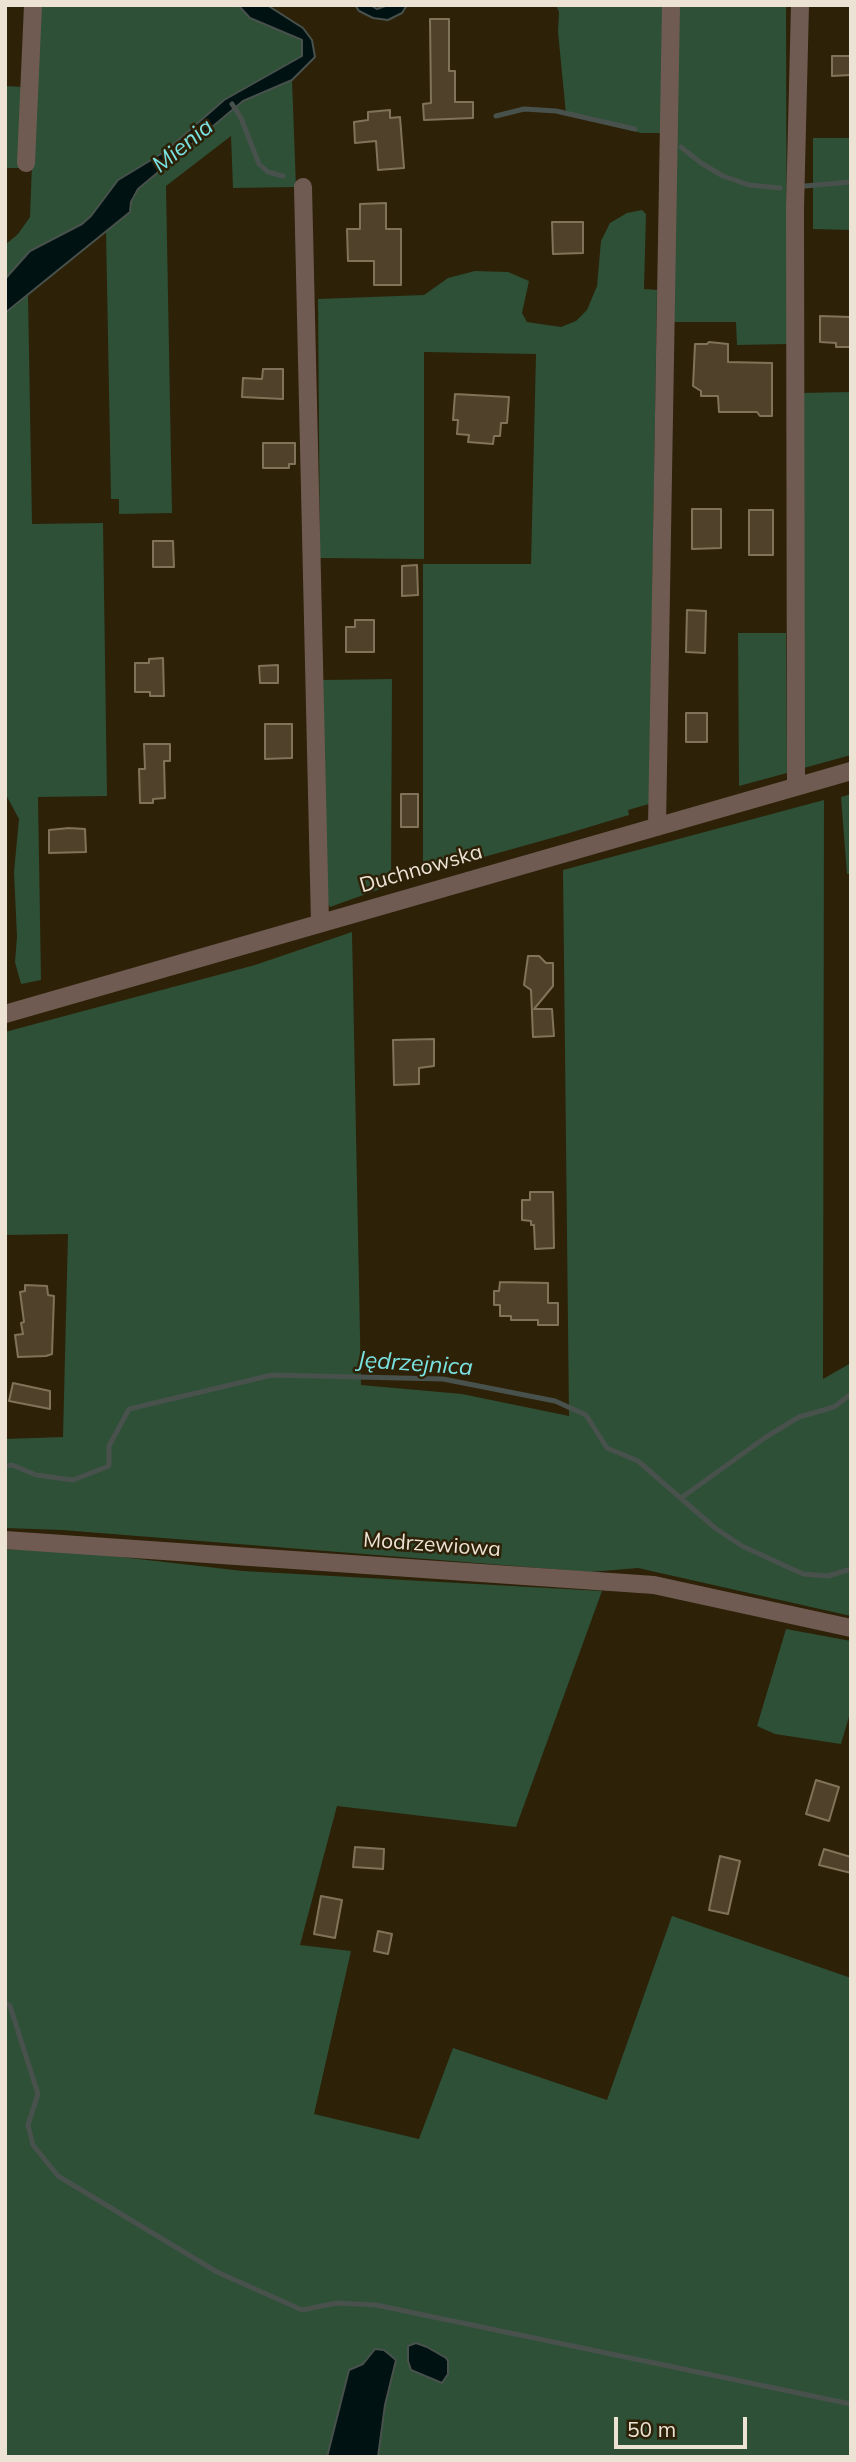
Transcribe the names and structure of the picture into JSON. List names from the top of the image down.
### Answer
{
  "streets": {
    "street": ["Duchnowska", "Modrzewiowa"]
  },
  "water": ["Mienia", "Jędrzejnica"],
  "scale_bar": "50 m"
}
